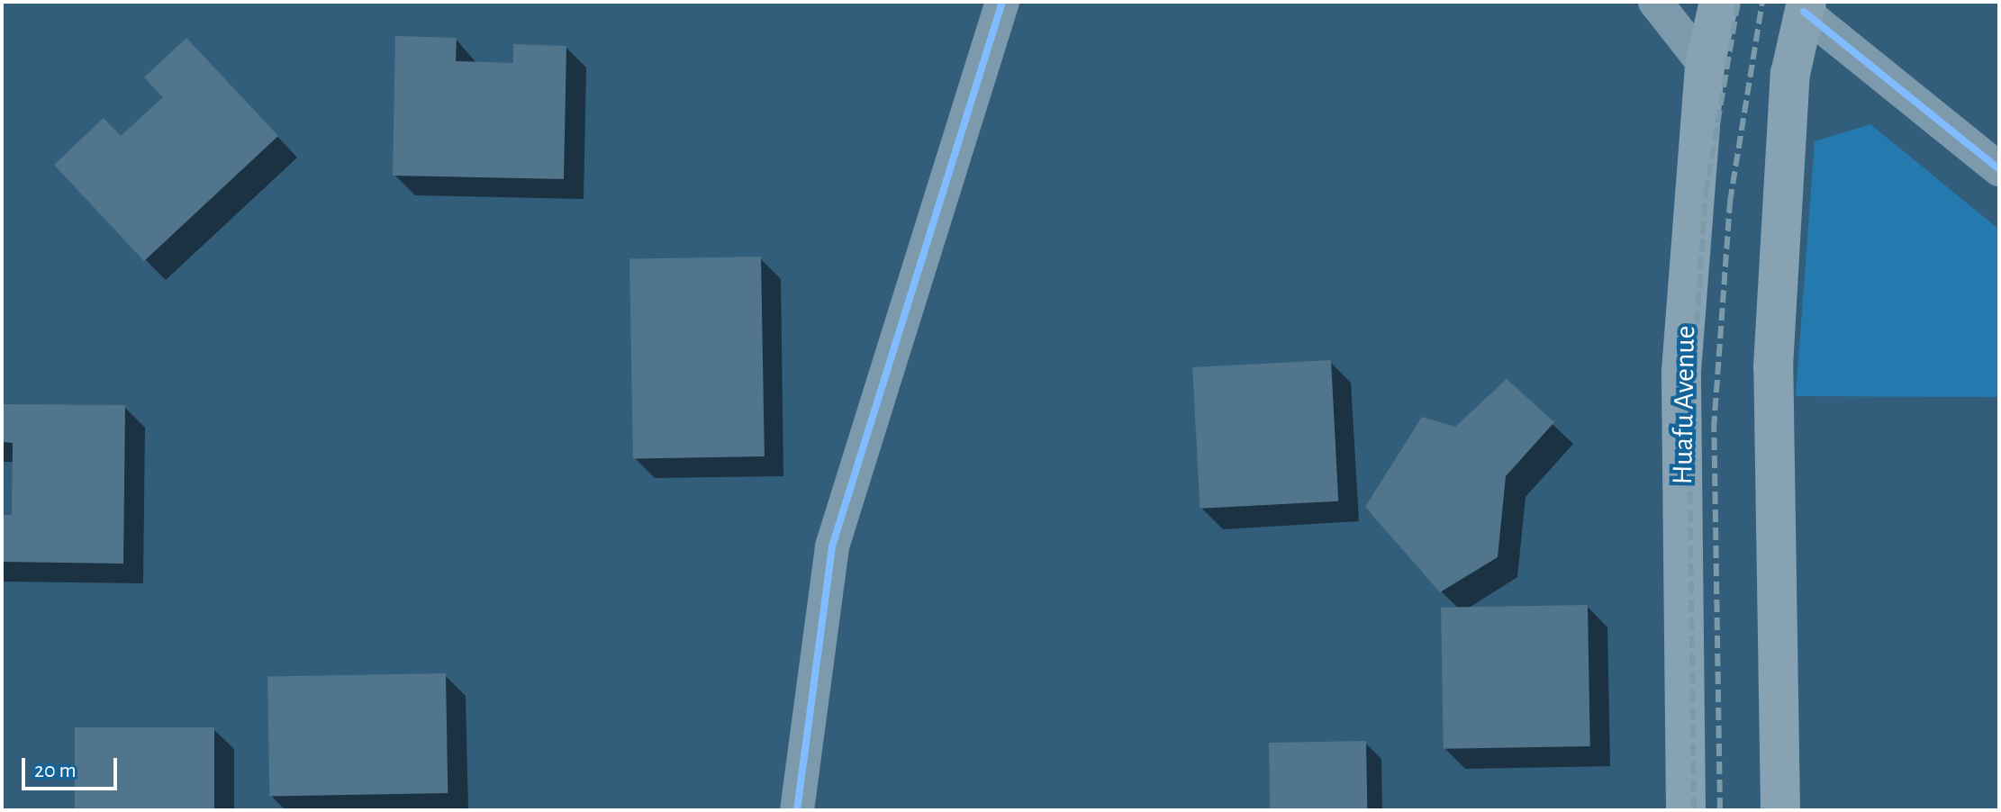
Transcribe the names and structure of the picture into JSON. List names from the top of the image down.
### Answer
{
  "streets": {
    "main road": ["Huafu Avenue"]
  },
  "scale_bar": "20 m"
}
